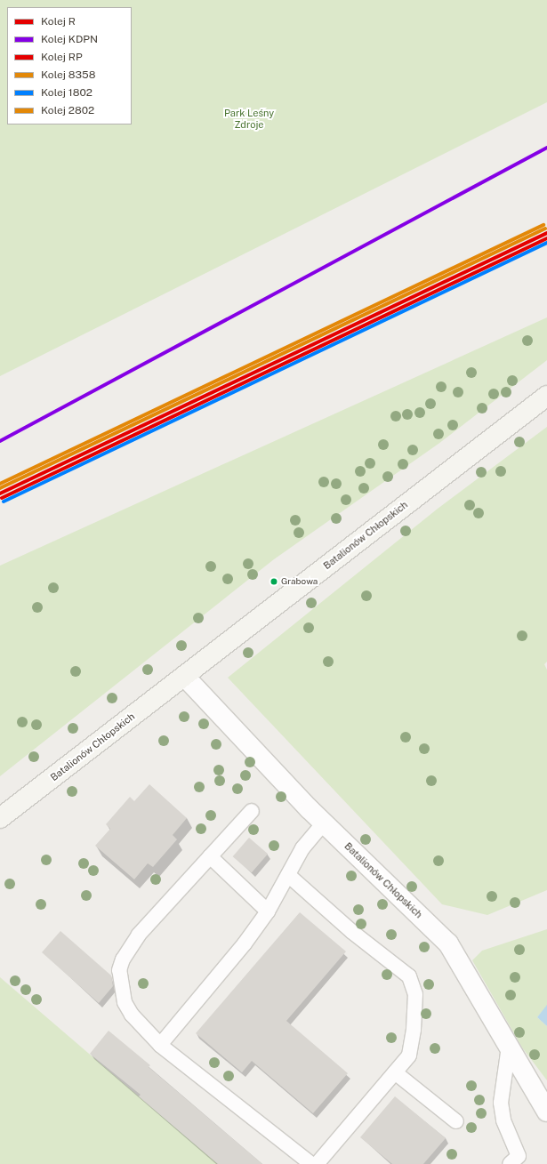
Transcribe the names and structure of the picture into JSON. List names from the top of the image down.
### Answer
{
  "streets": {
    "street": ["Batalionów Chłopskich"]
  },
  "parks": ["Park Leśny Zdroje"],
  "places": ["Grabowa"],
  "lines": [
    "rail line KDPN",
    "rail line 2802",
    "rail line 8358",
    "rail line R",
    "rail line RP",
    "rail line 1802"
  ],
  "legend": [
    "Kolej R",
    "Kolej KDPN",
    "Kolej RP",
    "Kolej 8358",
    "Kolej 1802",
    "Kolej 2802"
  ]
}
